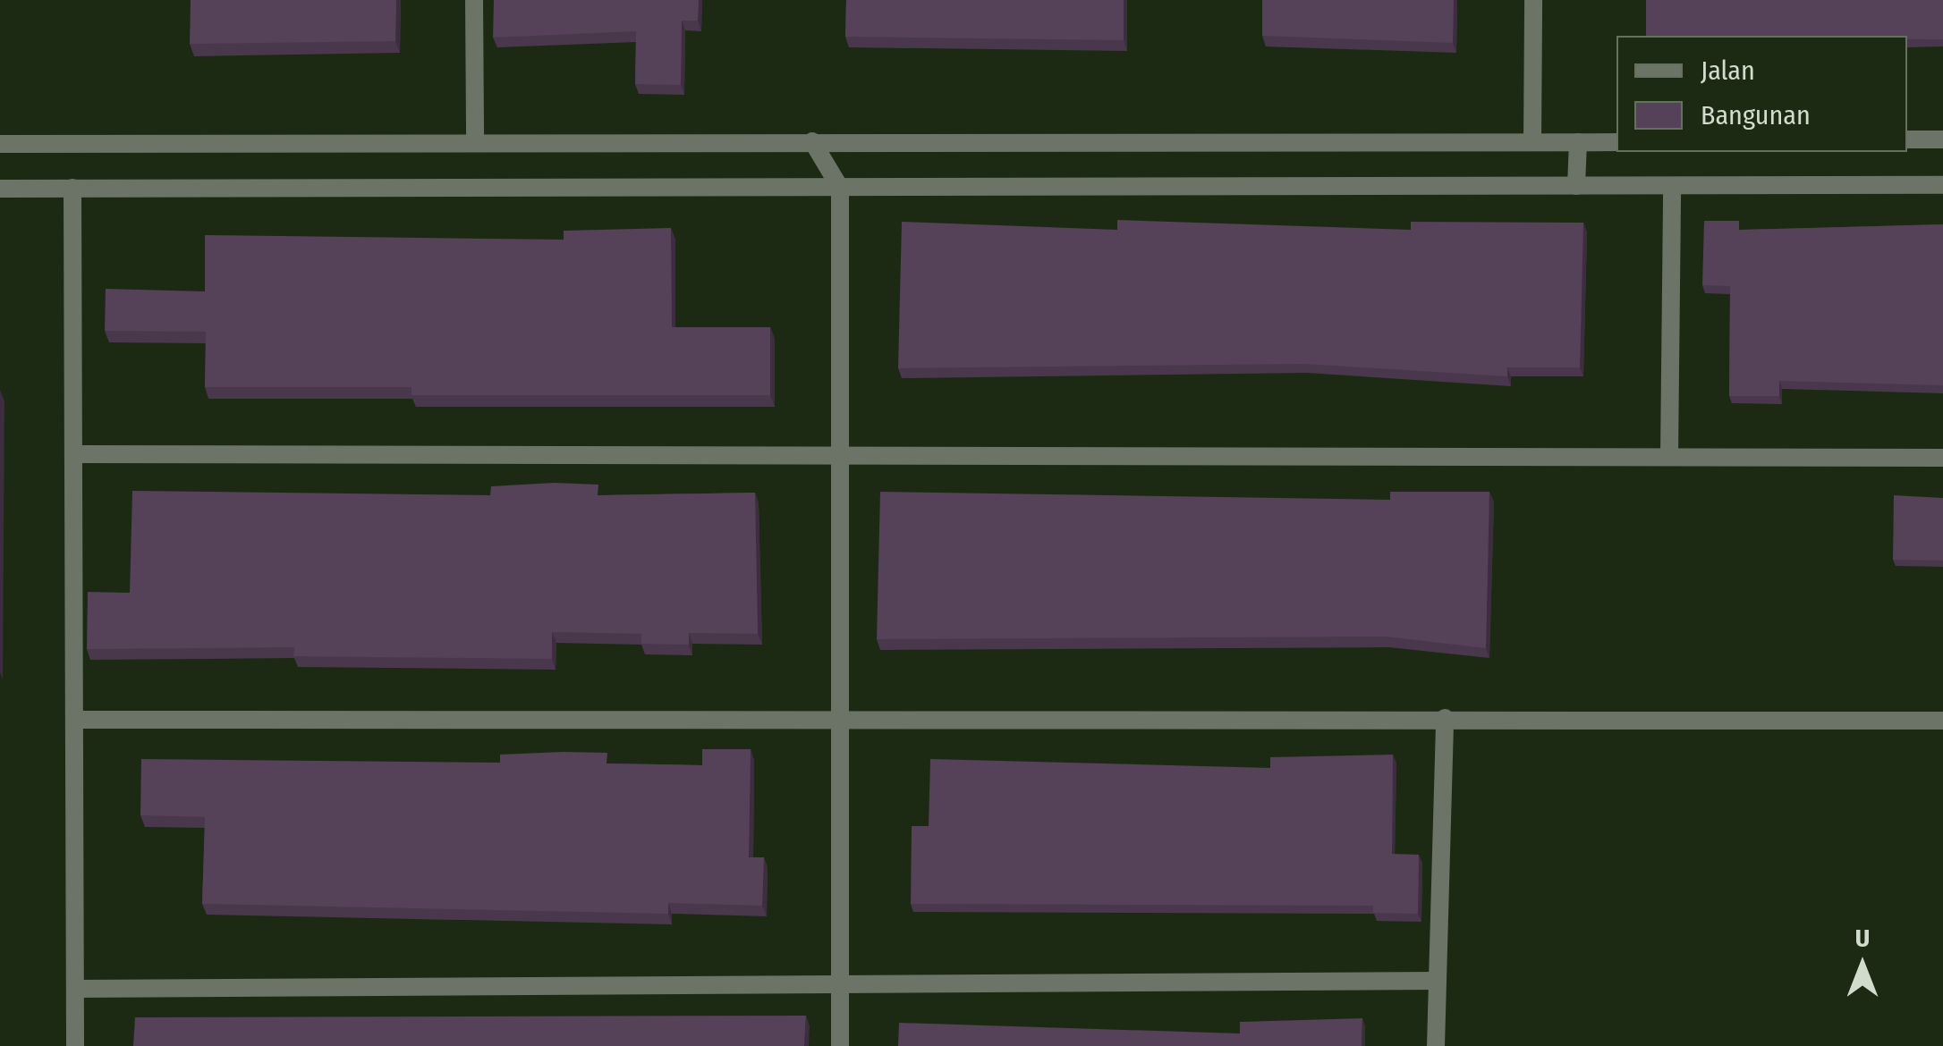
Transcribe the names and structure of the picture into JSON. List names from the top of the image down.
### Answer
{
  "legend": ["Jalan", "Bangunan"],
  "north": "top"
}
